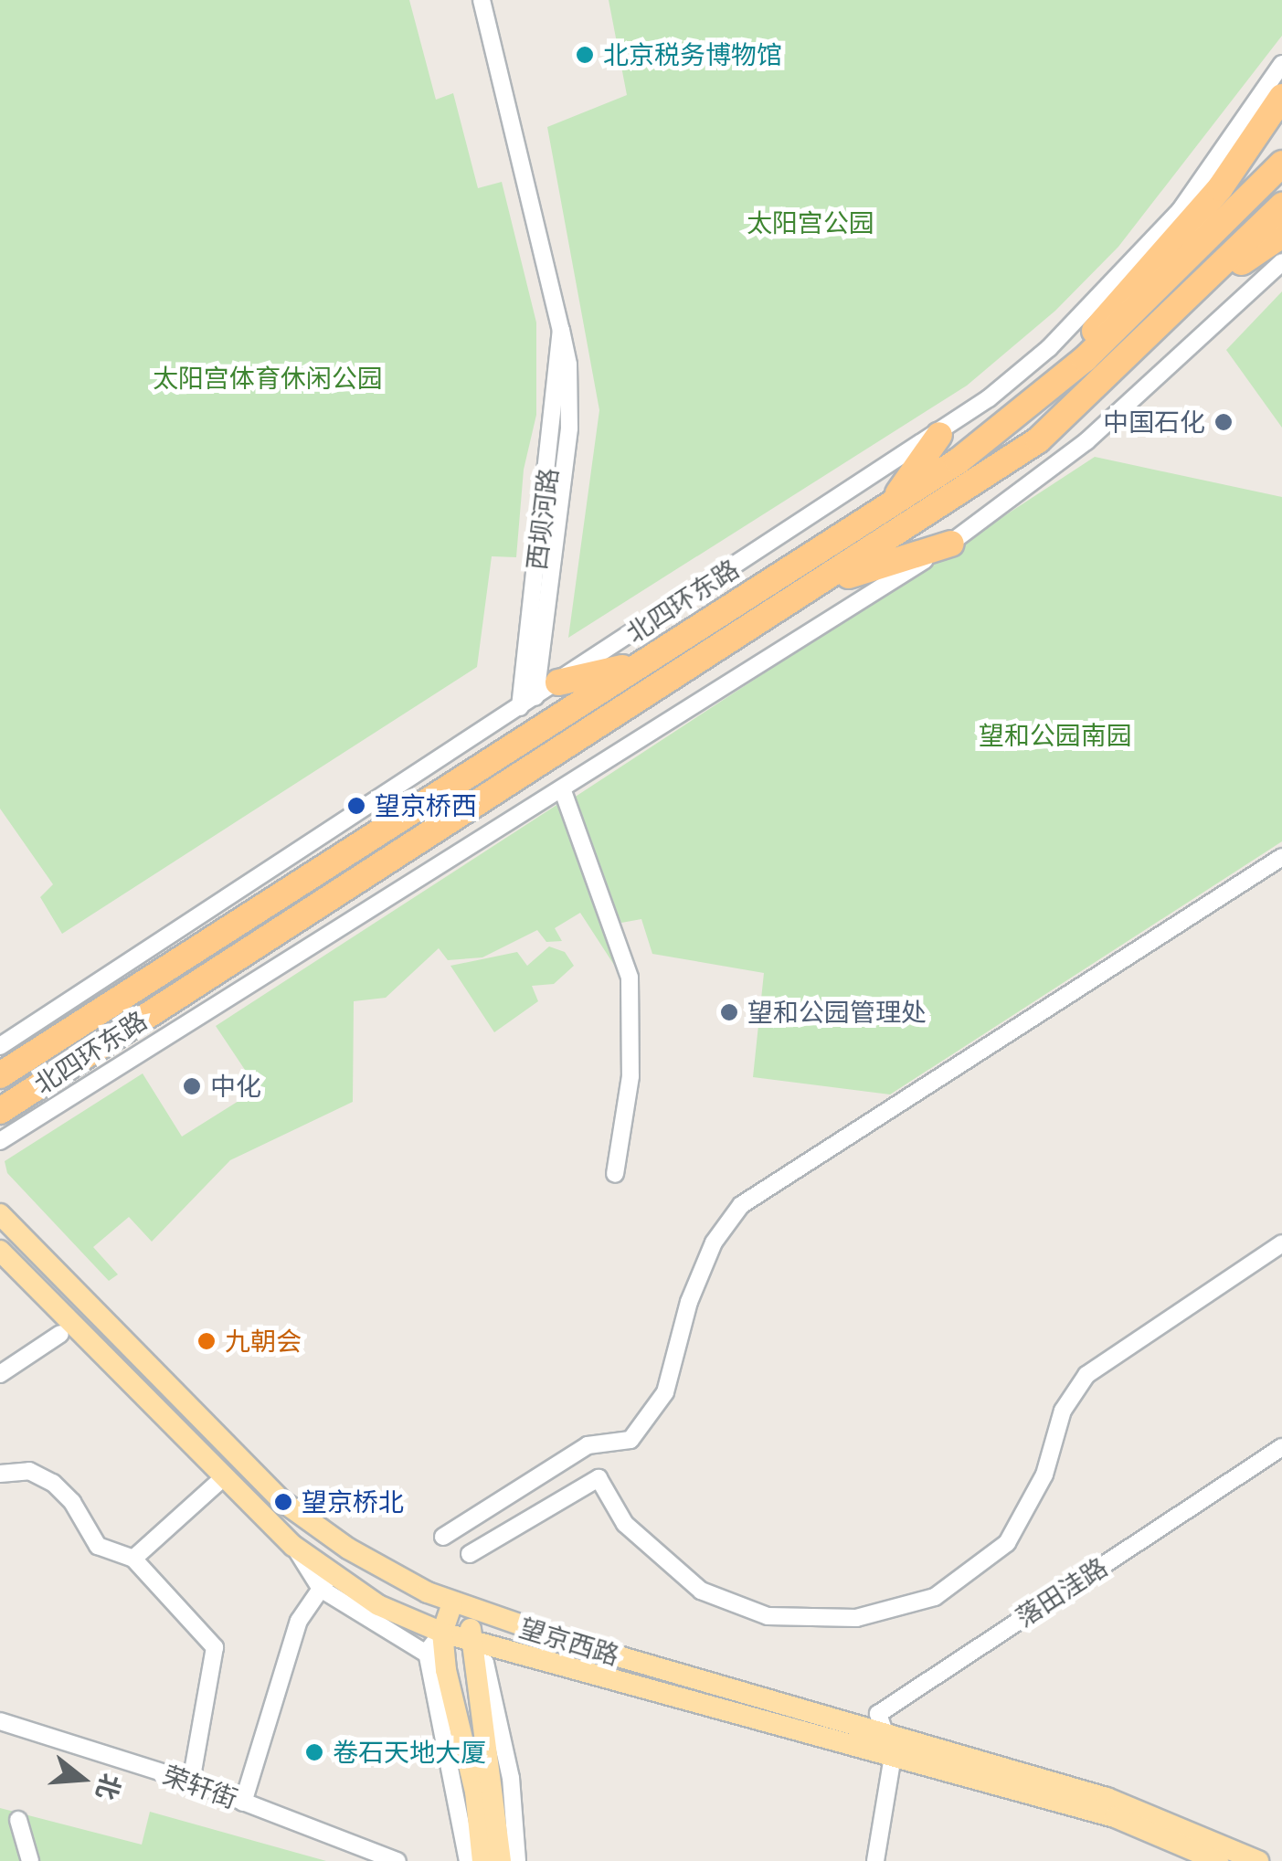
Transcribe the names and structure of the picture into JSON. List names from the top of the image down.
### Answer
{
  "streets": {
    "highway": ["北四环东路"],
    "main road": ["望京西路"],
    "street": ["西坝河路", "落田洼路", "荣轩街"]
  },
  "crossings": [
    ["西坝河路", "北四环东路"],
    ["落田洼路", "望京西路"]
  ],
  "parks": ["太阳宫公园", "太阳宫体育休闲公园", "望和公园南园"],
  "places": [
    "北京税务博物馆",
    "中国石化",
    "望京桥西",
    "望和公园管理处",
    "中化",
    "九朝会",
    "望京桥北",
    "卷石天地大厦"
  ],
  "north": "right"
}
